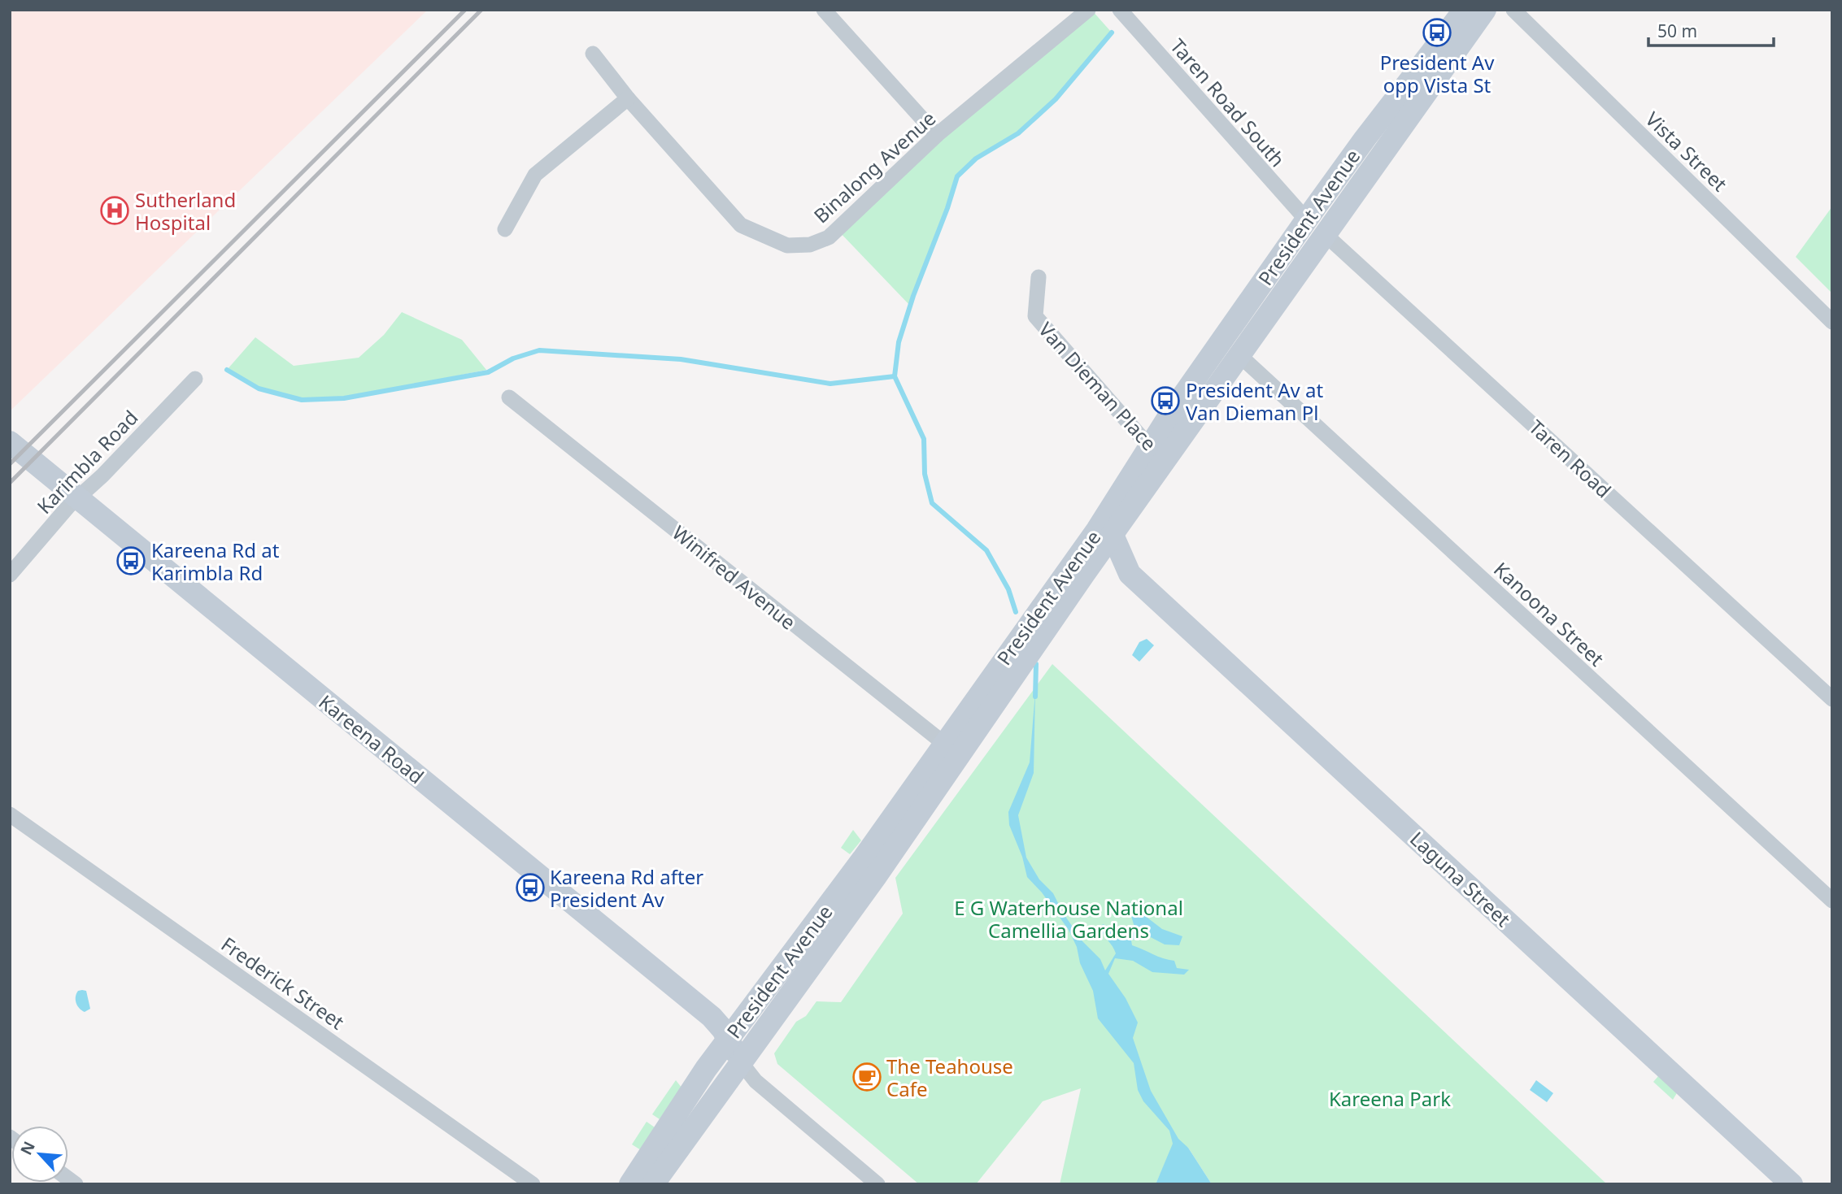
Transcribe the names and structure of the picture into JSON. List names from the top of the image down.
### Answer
{
  "streets": {
    "main road": [
      "President Avenue",
      "Taren Road",
      "Kareena Road",
      "Laguna Street"
    ],
    "street": [
      "Taren Road South",
      "Vista Street",
      "Binalong Avenue",
      "Van Dieman Place",
      "Karimbla Road",
      "Winifred Avenue",
      "Kanoona Street",
      "Frederick Street"
    ]
  },
  "crossings": [
    ["Taren Road South", "President Avenue"],
    ["Taren Road South", "Taren Road"],
    ["President Avenue", "Van Dieman Place"],
    ["President Avenue", "Taren Road"],
    ["President Avenue", "Winifred Avenue"],
    ["President Avenue", "Kanoona Street"],
    ["President Avenue", "Kareena Road"],
    ["President Avenue", "Laguna Street"],
    ["Karimbla Road", "Kareena Road"]
  ],
  "parks": ["E G Waterhouse National Camellia Gardens", "Kareena Park"],
  "places": {
    "bus stop": [
      "President Av opp Vista St",
      "President Av at Van Dieman Pl",
      "Kareena Rd at Karimbla Rd",
      "Kareena Rd after President Av"
    ],
    "hospital": ["Sutherland Hospital"],
    "cafe": ["The Teahouse Cafe"]
  },
  "scale_bar": "50 m",
  "north": "top left"
}
